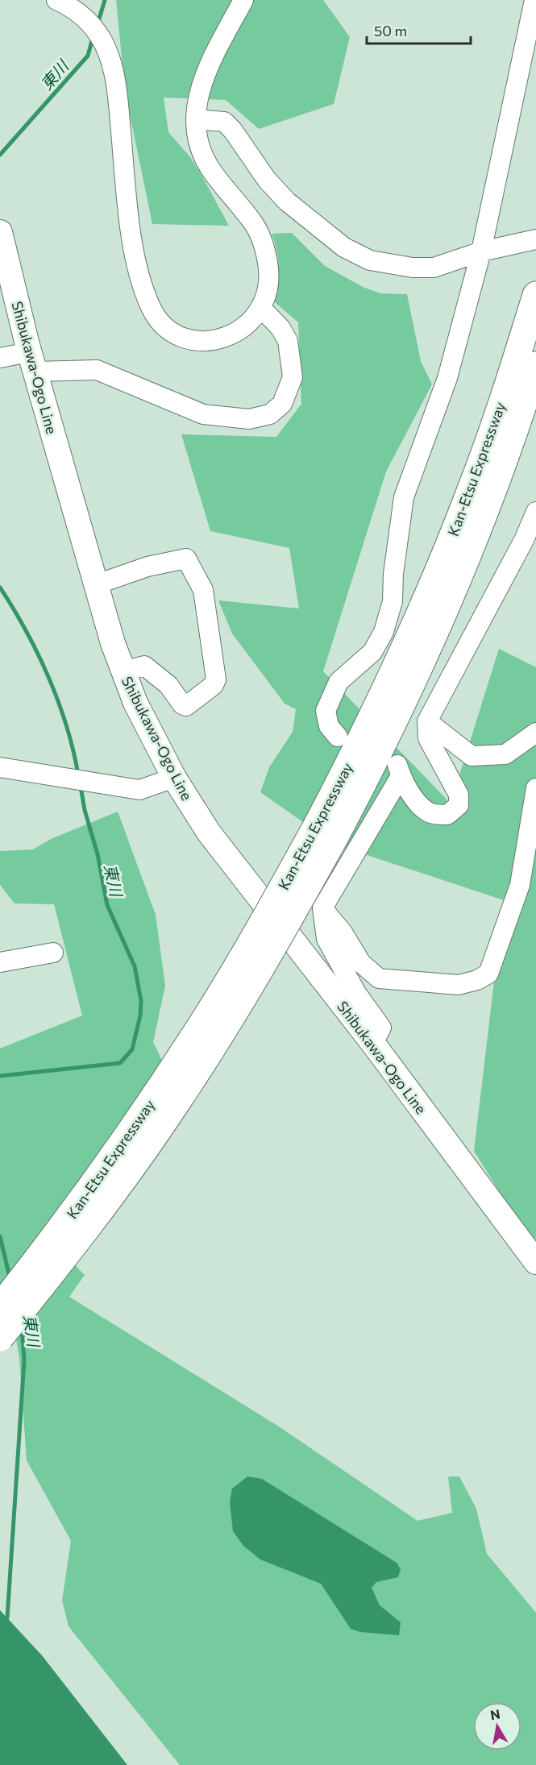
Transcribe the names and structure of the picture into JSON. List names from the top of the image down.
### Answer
{
  "streets": {
    "highway": ["Kan-Etsu Expressway"],
    "main road": ["Shibukawa-Ogo Line"]
  },
  "water": ["東川"],
  "scale_bar": "50 m",
  "north": "top"
}
